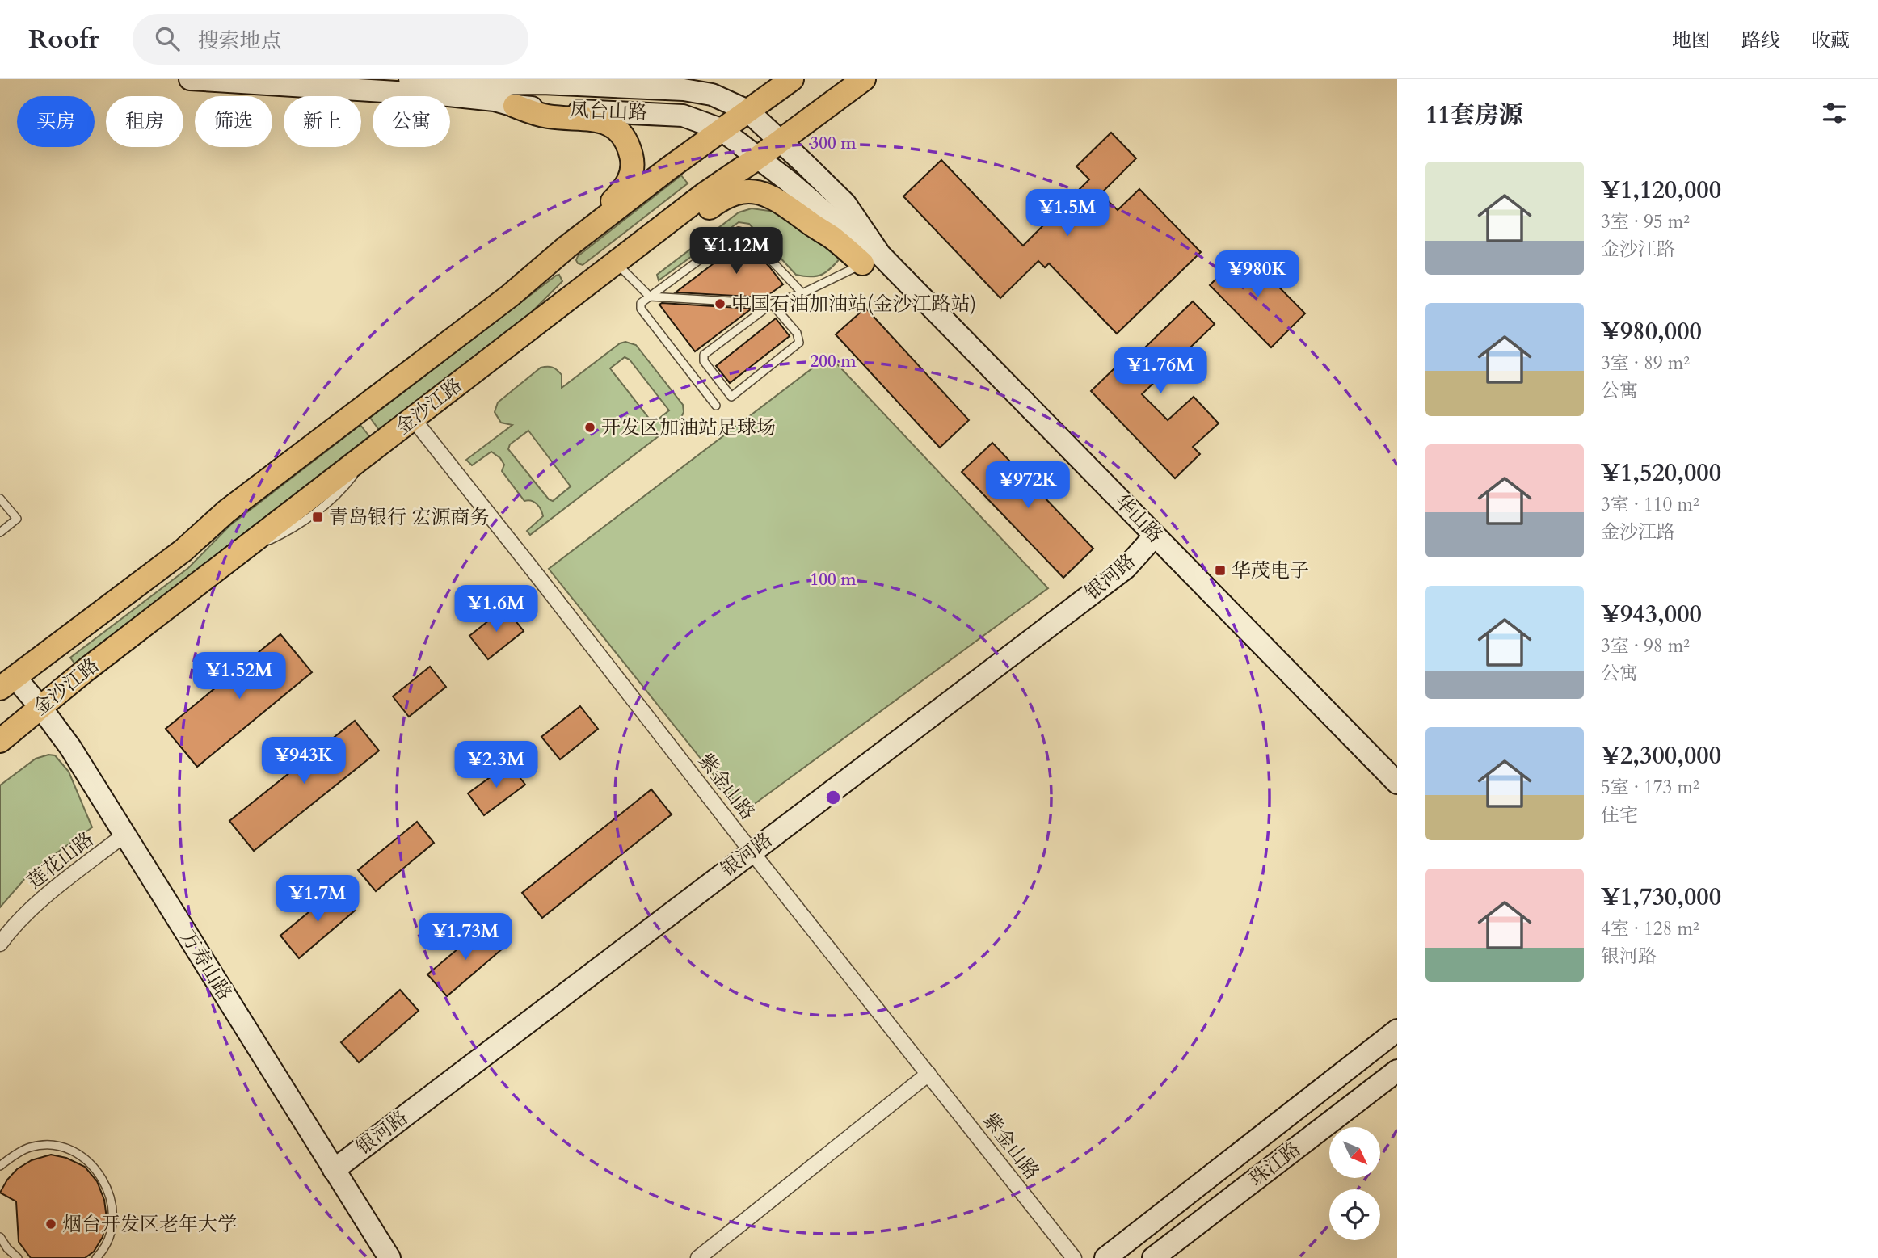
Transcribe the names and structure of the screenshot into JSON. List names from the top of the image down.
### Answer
{
  "streets": {
    "main road": ["金沙江路"],
    "street": [
      "凤台山路",
      "华山路",
      "银河路",
      "紫金山路",
      "莲花山路",
      "万寿山路",
      "珠江路"
    ]
  },
  "crossings": [
    ["凤台山路", "金沙江路"],
    ["凤台山路", "华山路"],
    ["金沙江路", "紫金山路"],
    ["金沙江路", "万寿山路"],
    ["华山路", "银河路"],
    ["银河路", "紫金山路"],
    ["银河路", "万寿山路"],
    ["莲花山路", "万寿山路"]
  ],
  "places": {
    "other": ["中国石油加油站(金沙江路站)", "开发区加油站足球场", "烟台开发区老年大学"],
    "transit": ["青岛银行 宏源商务", "华茂电子"]
  },
  "north": "bottom right",
  "page": {
    "header": "Roofr",
    "search": "搜索地点",
    "nav": ["地图", "路线", "收藏"],
    "heading": "11套房源",
    "chip": [
      "买房",
      "租房",
      "筛选",
      "新上",
      "公寓"
    ],
    "list": [
      {
        "name": "¥1,120,000",
        "note": "3室 · 95 m² · 金沙江路"
      },
      {
        "name": "¥980,000",
        "note": "3室 · 89 m² · 公寓"
      },
      {
        "name": "¥1,520,000",
        "note": "3室 · 110 m² · 金沙江路"
      },
      {
        "name": "¥943,000",
        "note": "3室 · 98 m² · 公寓"
      },
      {
        "name": "¥2,300,000",
        "note": "5室 · 173 m² · 住宅"
      },
      {
        "name": "¥1,730,000",
        "note": "4室 · 128 m² · 银河路"
      }
    ],
    "price": [
      "¥1.5M",
      "¥1.12M",
      "¥980K",
      "¥1.76M",
      "¥972K",
      "¥1.6M",
      "¥1.52M",
      "¥943K",
      "¥2.3M",
      "¥1.7M",
      "¥1.73M"
    ]
  },
  "rings": ["300 m", "200 m", "100 m"]
}
